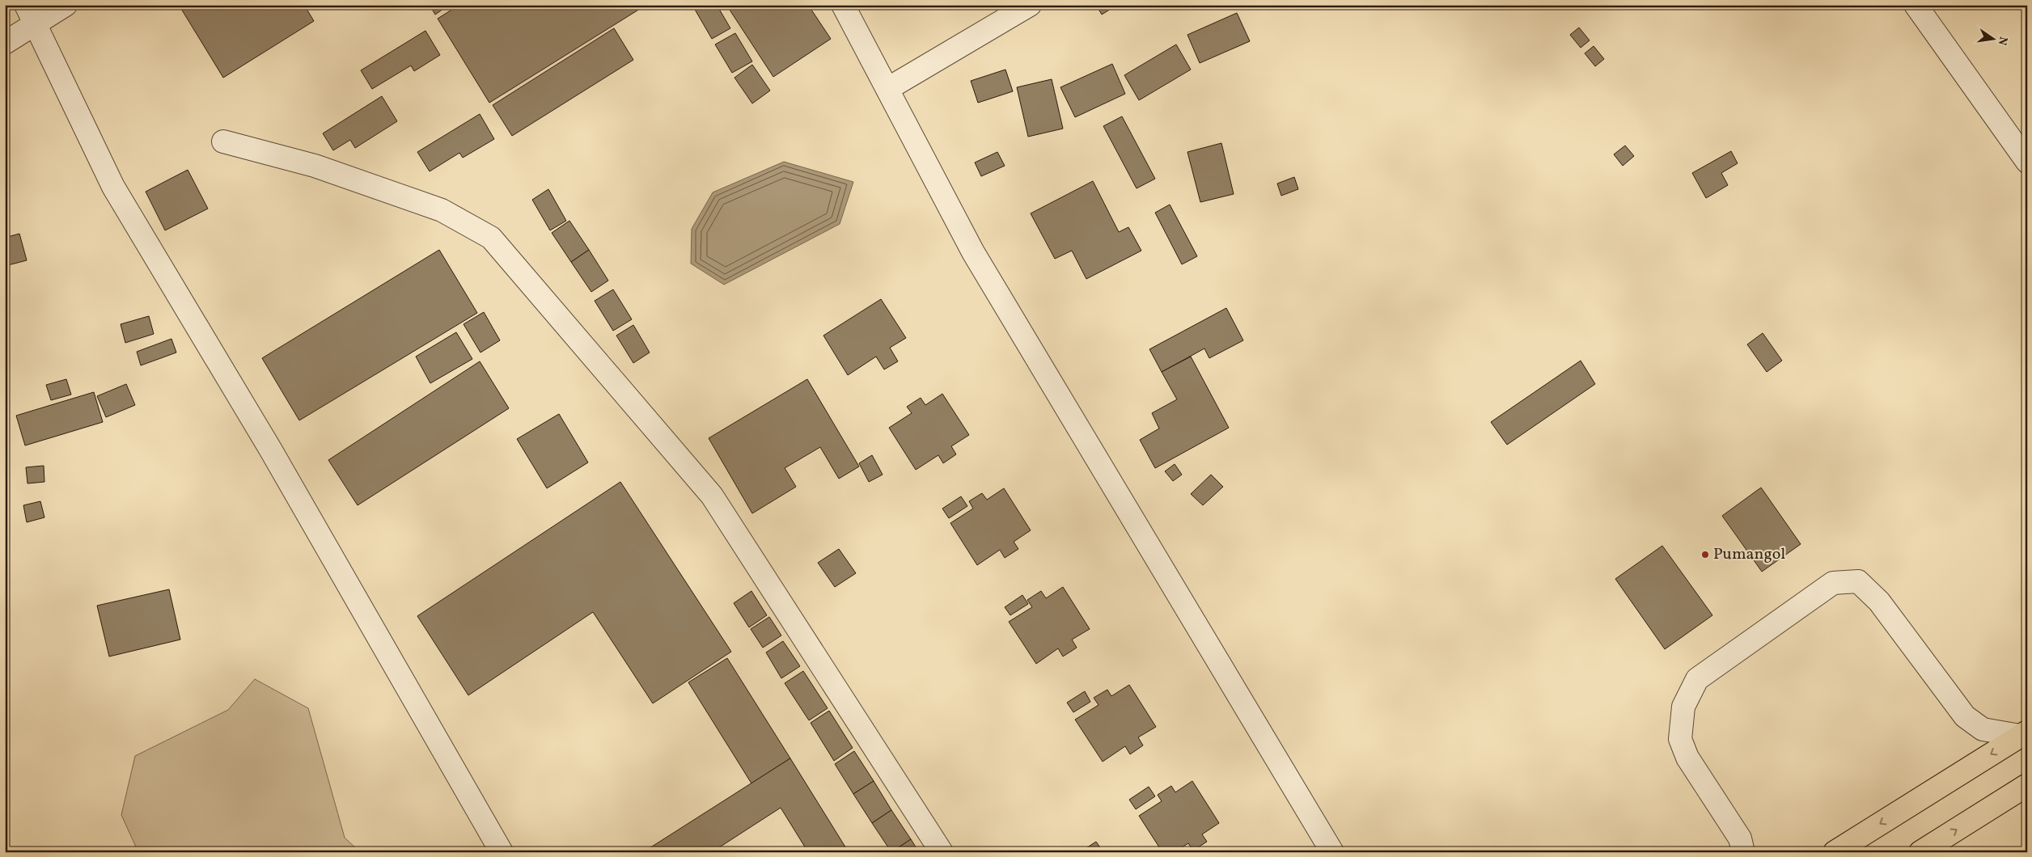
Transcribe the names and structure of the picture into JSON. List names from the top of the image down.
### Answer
{
  "places": ["Pumangol"],
  "north": "right"
}
